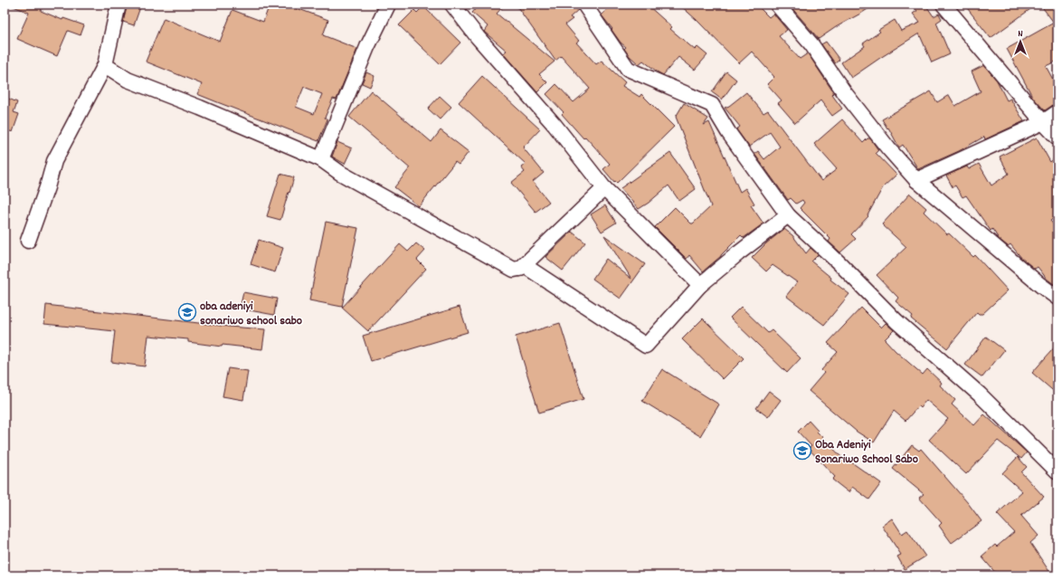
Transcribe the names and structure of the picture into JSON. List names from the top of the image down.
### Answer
{
  "places": {
    "school or university": ["oba adeniyi sonariwo school sabo", "Oba Adeniyi Sonariwo School Sabo"]
  },
  "north": "top"
}
